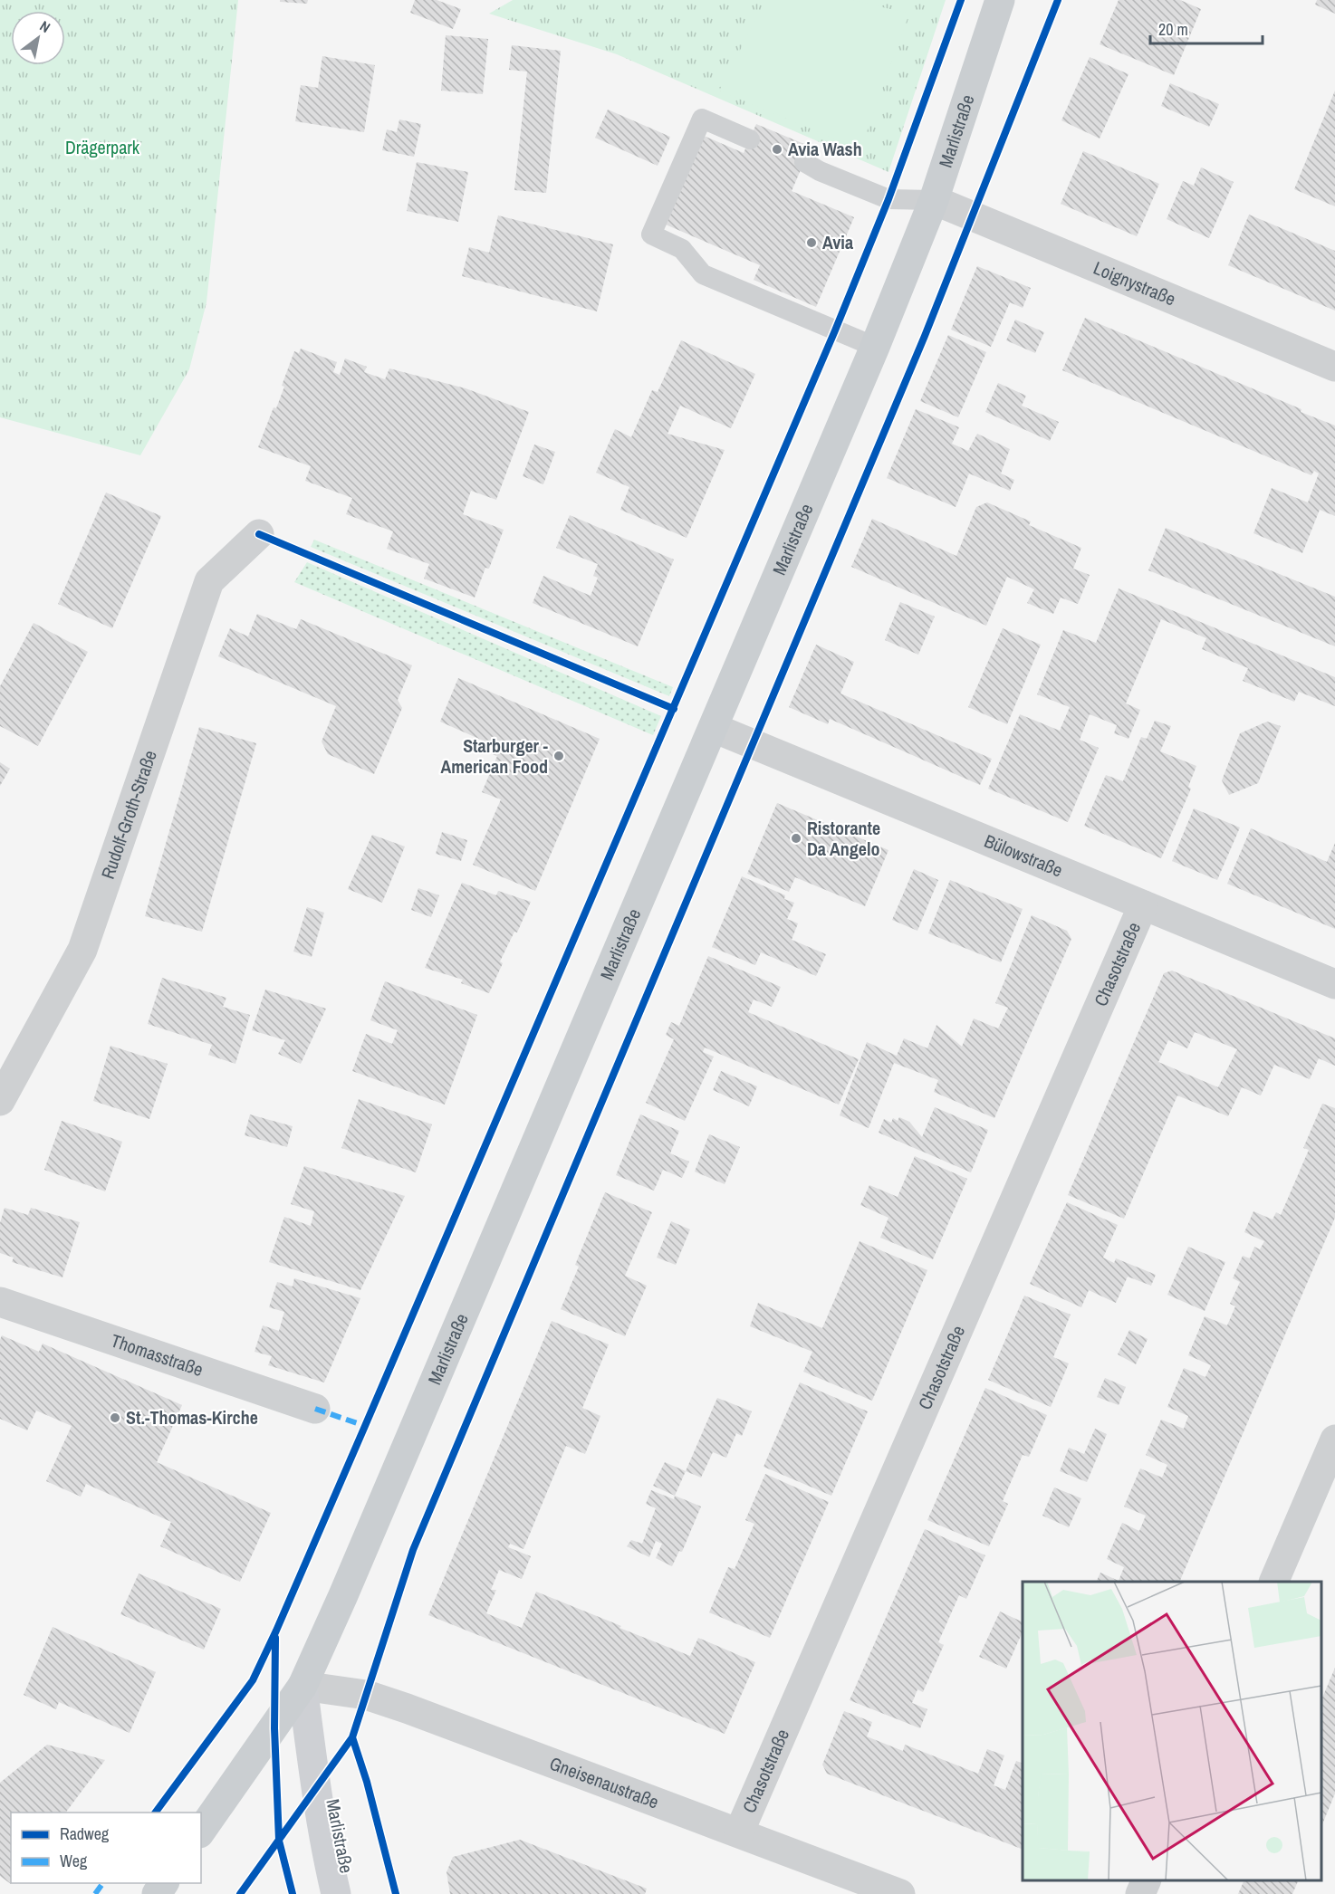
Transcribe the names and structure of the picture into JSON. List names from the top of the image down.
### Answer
{
  "streets": {
    "main road": ["Marlistraße"],
    "street": [
      "Loignystraße",
      "Rudolf-Groth-Straße",
      "Bülowstraße",
      "Chasotstraße",
      "Thomasstraße",
      "Gneisenaustraße"
    ]
  },
  "crossings": [
    ["Marlistraße", "Loignystraße"],
    ["Marlistraße", "Bülowstraße"],
    ["Marlistraße", "Gneisenaustraße"],
    ["Bülowstraße", "Chasotstraße"],
    ["Chasotstraße", "Gneisenaustraße"]
  ],
  "parks": ["Drägerpark"],
  "places": [
    "Avia Wash",
    "Avia",
    "Starburger - American Food",
    "Ristorante Da Angelo",
    "St.-Thomas-Kirche"
  ],
  "legend": ["Radweg", "Weg"],
  "scale_bar": "20 m",
  "north": "top right"
}
